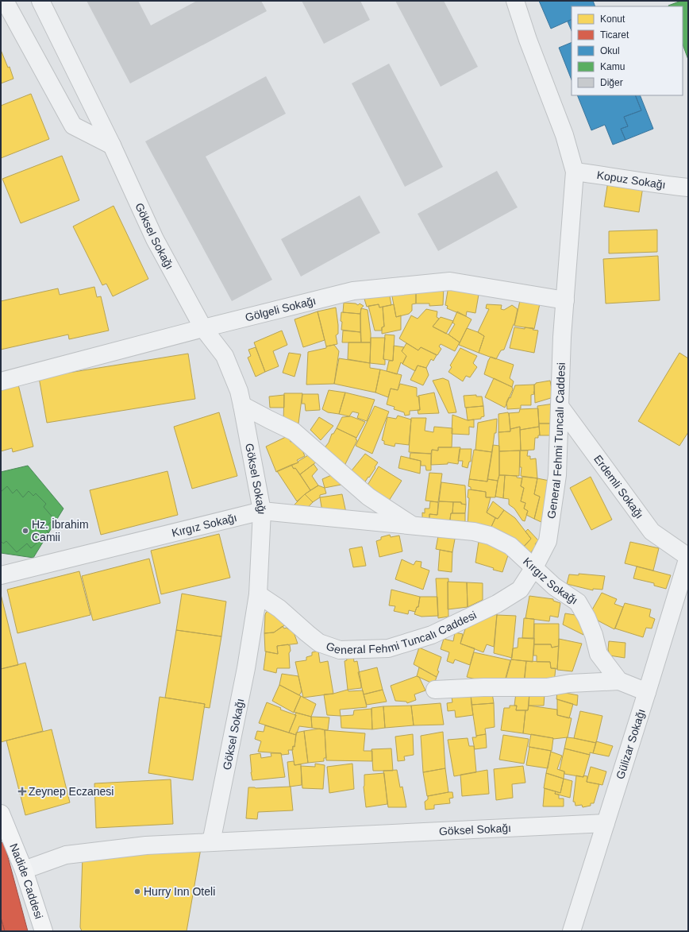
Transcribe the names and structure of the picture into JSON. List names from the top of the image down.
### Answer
{
  "streets": {
    "main road": ["Nadide Caddesi"],
    "street": [
      "Kopuz Sokağı",
      "Göksel Sokağı",
      "Gölgeli Sokağı",
      "General Fehmi Tuncalı Caddesi",
      "Erdemli Sokağı",
      "Kırgız Sokağı",
      "Gülizar Sokağı"
    ]
  },
  "crossings": [
    ["Kopuz Sokağı", "General Fehmi Tuncalı Caddesi"],
    ["Göksel Sokağı", "Gölgeli Sokağı"],
    ["Göksel Sokağı", "General Fehmi Tuncalı Caddesi"],
    ["Göksel Sokağı", "Kırgız Sokağı"],
    ["Göksel Sokağı", "Gülizar Sokağı"],
    ["Göksel Sokağı", "Nadide Caddesi"],
    ["Gölgeli Sokağı", "General Fehmi Tuncalı Caddesi"],
    ["General Fehmi Tuncalı Caddesi", "Erdemli Sokağı"],
    ["General Fehmi Tuncalı Caddesi", "Kırgız Sokağı"],
    ["Erdemli Sokağı", "Gülizar Sokağı"]
  ],
  "places": {
    "other": ["Hz. İbrahim Camii", "Hurry Inn Oteli"],
    "health": ["Zeynep Eczanesi"]
  },
  "legend": [
    "Konut",
    "Ticaret",
    "Okul",
    "Kamu",
    "Diğer"
  ]
}
